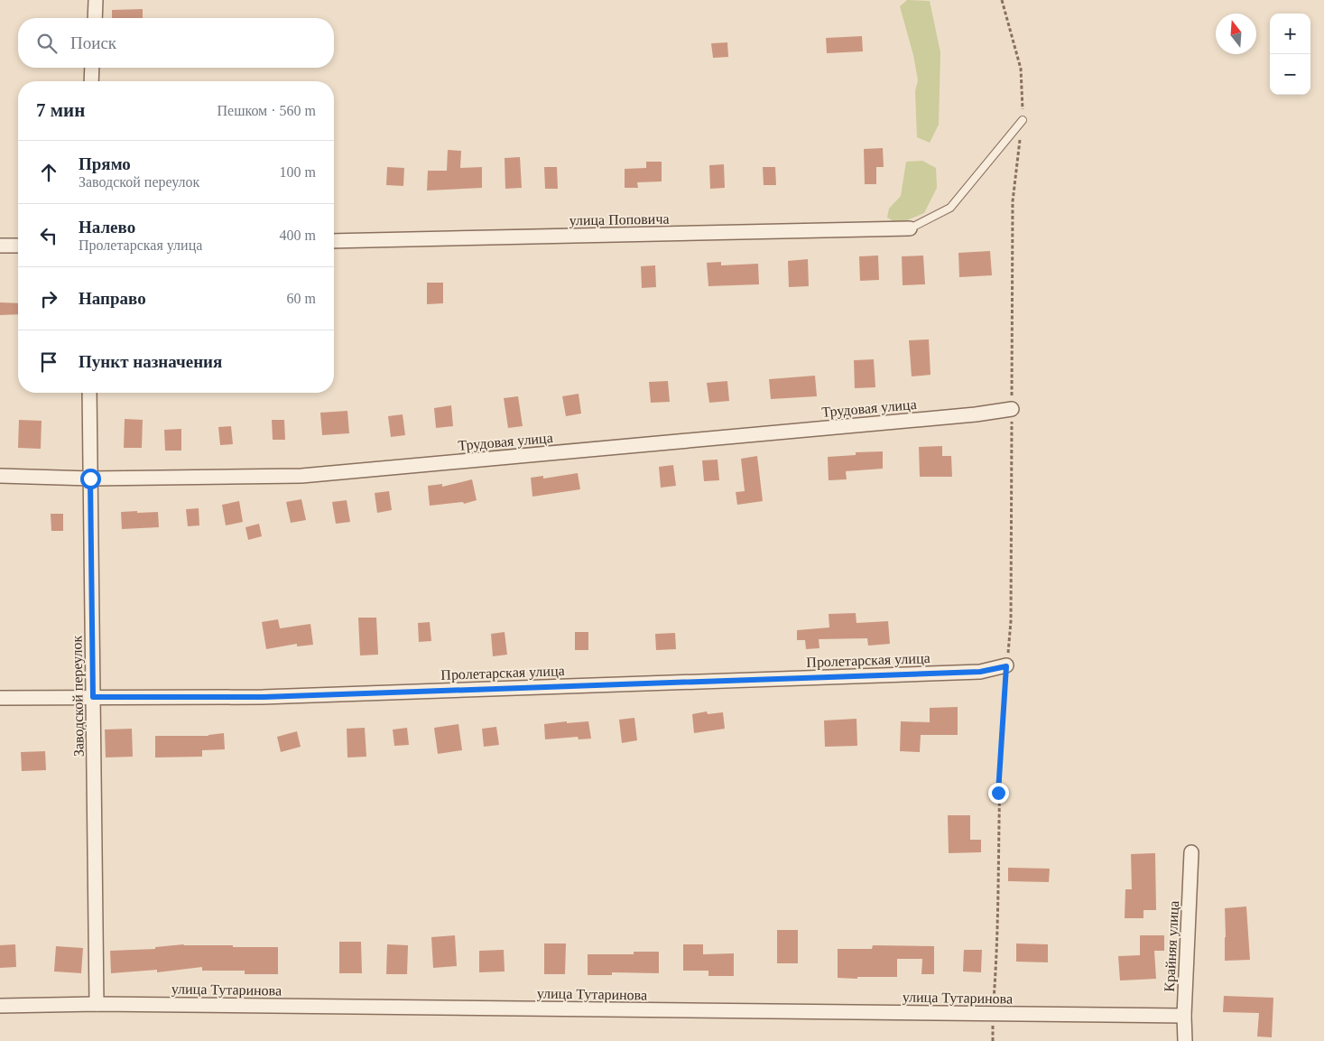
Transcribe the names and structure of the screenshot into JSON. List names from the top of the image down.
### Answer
{
  "streets": {
    "street": [
      "улица Поповича",
      "Трудовая улица",
      "Пролетарская улица",
      "Заводской переулок",
      "Крайняя улица",
      "улица Тутаринова"
    ]
  },
  "crossings": [
    ["Трудовая улица", "Заводской переулок"],
    ["Пролетарская улица", "Заводской переулок"],
    ["Заводской переулок", "улица Тутаринова"],
    ["Крайняя улица", "улица Тутаринова"]
  ],
  "north": "top",
  "page": {
    "map_buttons": ["+", "−"],
    "search": "Поиск",
    "heading": ["7 мин", "Пешком · 560 m"],
    "list": [
      ["Прямо", "Заводской переулок", "100 m"],
      ["Налево", "Пролетарская улица", "400 m"],
      ["Направо", "60 m"],
      "Пункт назначения"
    ]
  }
}
